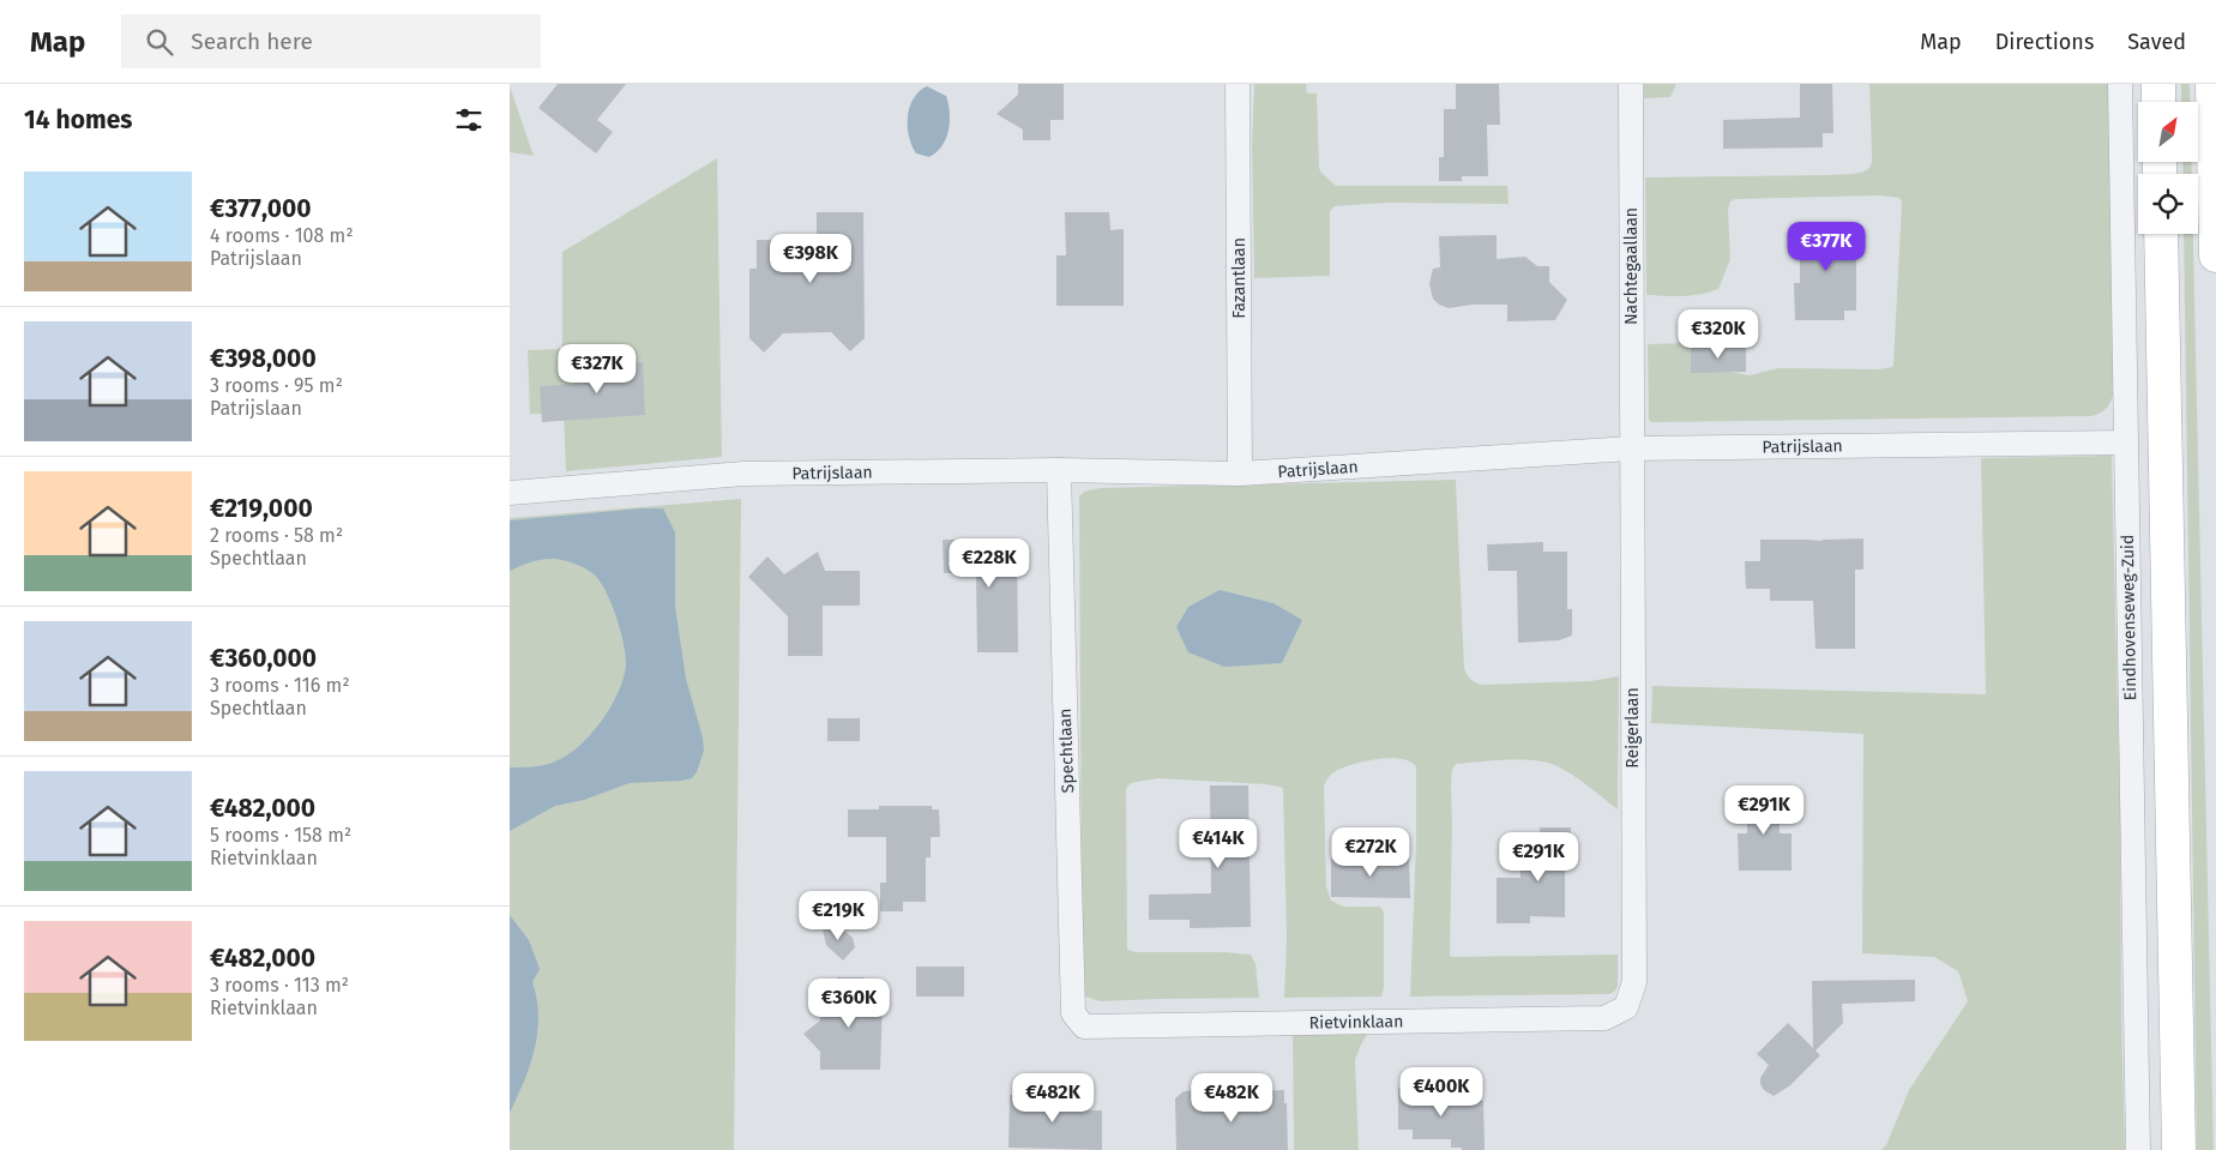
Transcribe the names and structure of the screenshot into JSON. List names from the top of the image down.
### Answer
{
  "streets": {
    "street": [
      "Nachtegaallaan",
      "Fazantlaan",
      "Patrijslaan",
      "Eindhovenseweg-Zuid",
      "Reigerlaan",
      "Spechtlaan",
      "Rietvinklaan"
    ]
  },
  "crossings": [
    ["Nachtegaallaan", "Patrijslaan"],
    ["Nachtegaallaan", "Reigerlaan"],
    ["Fazantlaan", "Patrijslaan"],
    ["Patrijslaan", "Eindhovenseweg-Zuid"],
    ["Patrijslaan", "Reigerlaan"],
    ["Patrijslaan", "Spechtlaan"],
    ["Reigerlaan", "Rietvinklaan"],
    ["Spechtlaan", "Rietvinklaan"]
  ],
  "north": "top right",
  "page": {
    "header": "Map",
    "search": "Search here",
    "nav": ["Map", "Directions", "Saved"],
    "heading": "14 homes",
    "list": [
      {
        "name": "€377,000",
        "note": "4 rooms · 108 m² · Patrijslaan"
      },
      {
        "name": "€398,000",
        "note": "3 rooms · 95 m² · Patrijslaan"
      },
      {
        "name": "€219,000",
        "note": "2 rooms · 58 m² · Spechtlaan"
      },
      {
        "name": "€360,000",
        "note": "3 rooms · 116 m² · Spechtlaan"
      },
      {
        "name": "€482,000",
        "note": "5 rooms · 158 m² · Rietvinklaan"
      },
      {
        "name": "€482,000",
        "note": "3 rooms · 113 m² · Rietvinklaan"
      }
    ],
    "price": [
      "€377K",
      "€398K",
      "€320K",
      "€327K",
      "€228K",
      "€291K",
      "€414K",
      "€272K",
      "€291K",
      "€219K",
      "€360K",
      "€400K",
      "€482K",
      "€482K"
    ]
  }
}
